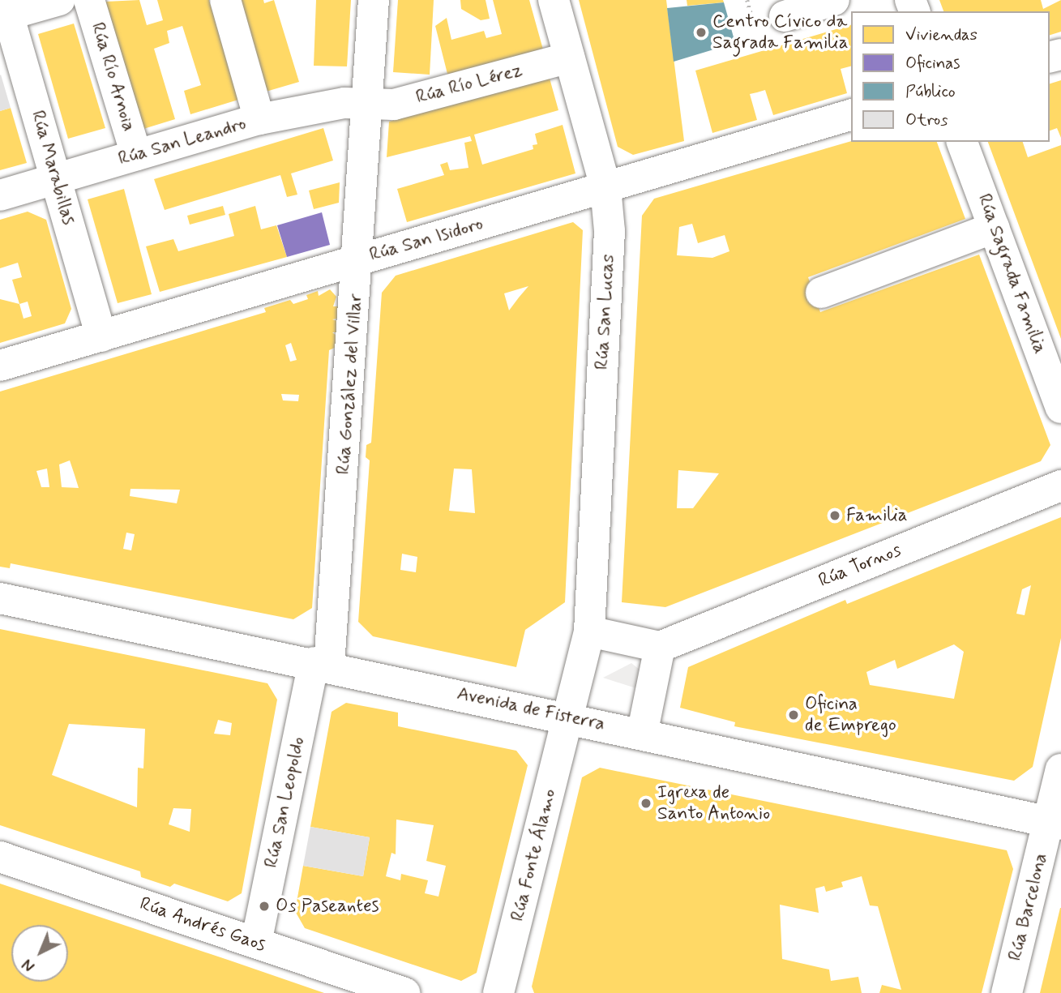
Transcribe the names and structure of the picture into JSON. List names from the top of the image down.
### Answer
{
  "streets": {
    "street": [
      "Rúa Río Arnoia",
      "Rúa Río Lérez",
      "Rúa San Leandro",
      "Rúa Marabillas",
      "Rúa San Isidoro",
      "Rúa Sagrada Familia",
      "Rúa San Lucas",
      "Rúa González del Villar",
      "Rúa Tornos",
      "Avenida de Fisterra",
      "Rúa San Leopoldo",
      "Rúa Fonte Álamo",
      "Rúa Barcelona",
      "Rúa Andrés Gaos"
    ]
  },
  "crossings": [
    ["Rúa Río Arnoia", "Rúa San Leandro"],
    ["Rúa Río Lérez", "Rúa San Leandro"],
    ["Rúa Río Lérez", "Rúa San Lucas"],
    ["Rúa Río Lérez", "Rúa González del Villar"],
    ["Rúa San Leandro", "Rúa Marabillas"],
    ["Rúa San Leandro", "Rúa González del Villar"],
    ["Rúa Marabillas", "Rúa San Isidoro"],
    ["Rúa San Isidoro", "Rúa San Lucas"],
    ["Rúa San Isidoro", "Rúa González del Villar"],
    ["Rúa San Lucas", "Avenida de Fisterra"],
    ["Rúa San Lucas", "Rúa Fonte Álamo"],
    ["Rúa González del Villar", "Avenida de Fisterra"],
    ["Rúa González del Villar", "Rúa San Leopoldo"],
    ["Avenida de Fisterra", "Rúa San Leopoldo"],
    ["Avenida de Fisterra", "Rúa Fonte Álamo"],
    ["Avenida de Fisterra", "Rúa Barcelona"],
    ["Rúa San Leopoldo", "Rúa Andrés Gaos"]
  ],
  "places": [
    "Centro Cívico da Sagrada Familia",
    "Familia",
    "Oficina de Emprego",
    "Igrexa de Santo Antonio",
    "Os Paseantes"
  ],
  "legend": [
    "Viviendas",
    "Oficinas",
    "Público",
    "Otros"
  ],
  "north": "bottom left"
}
